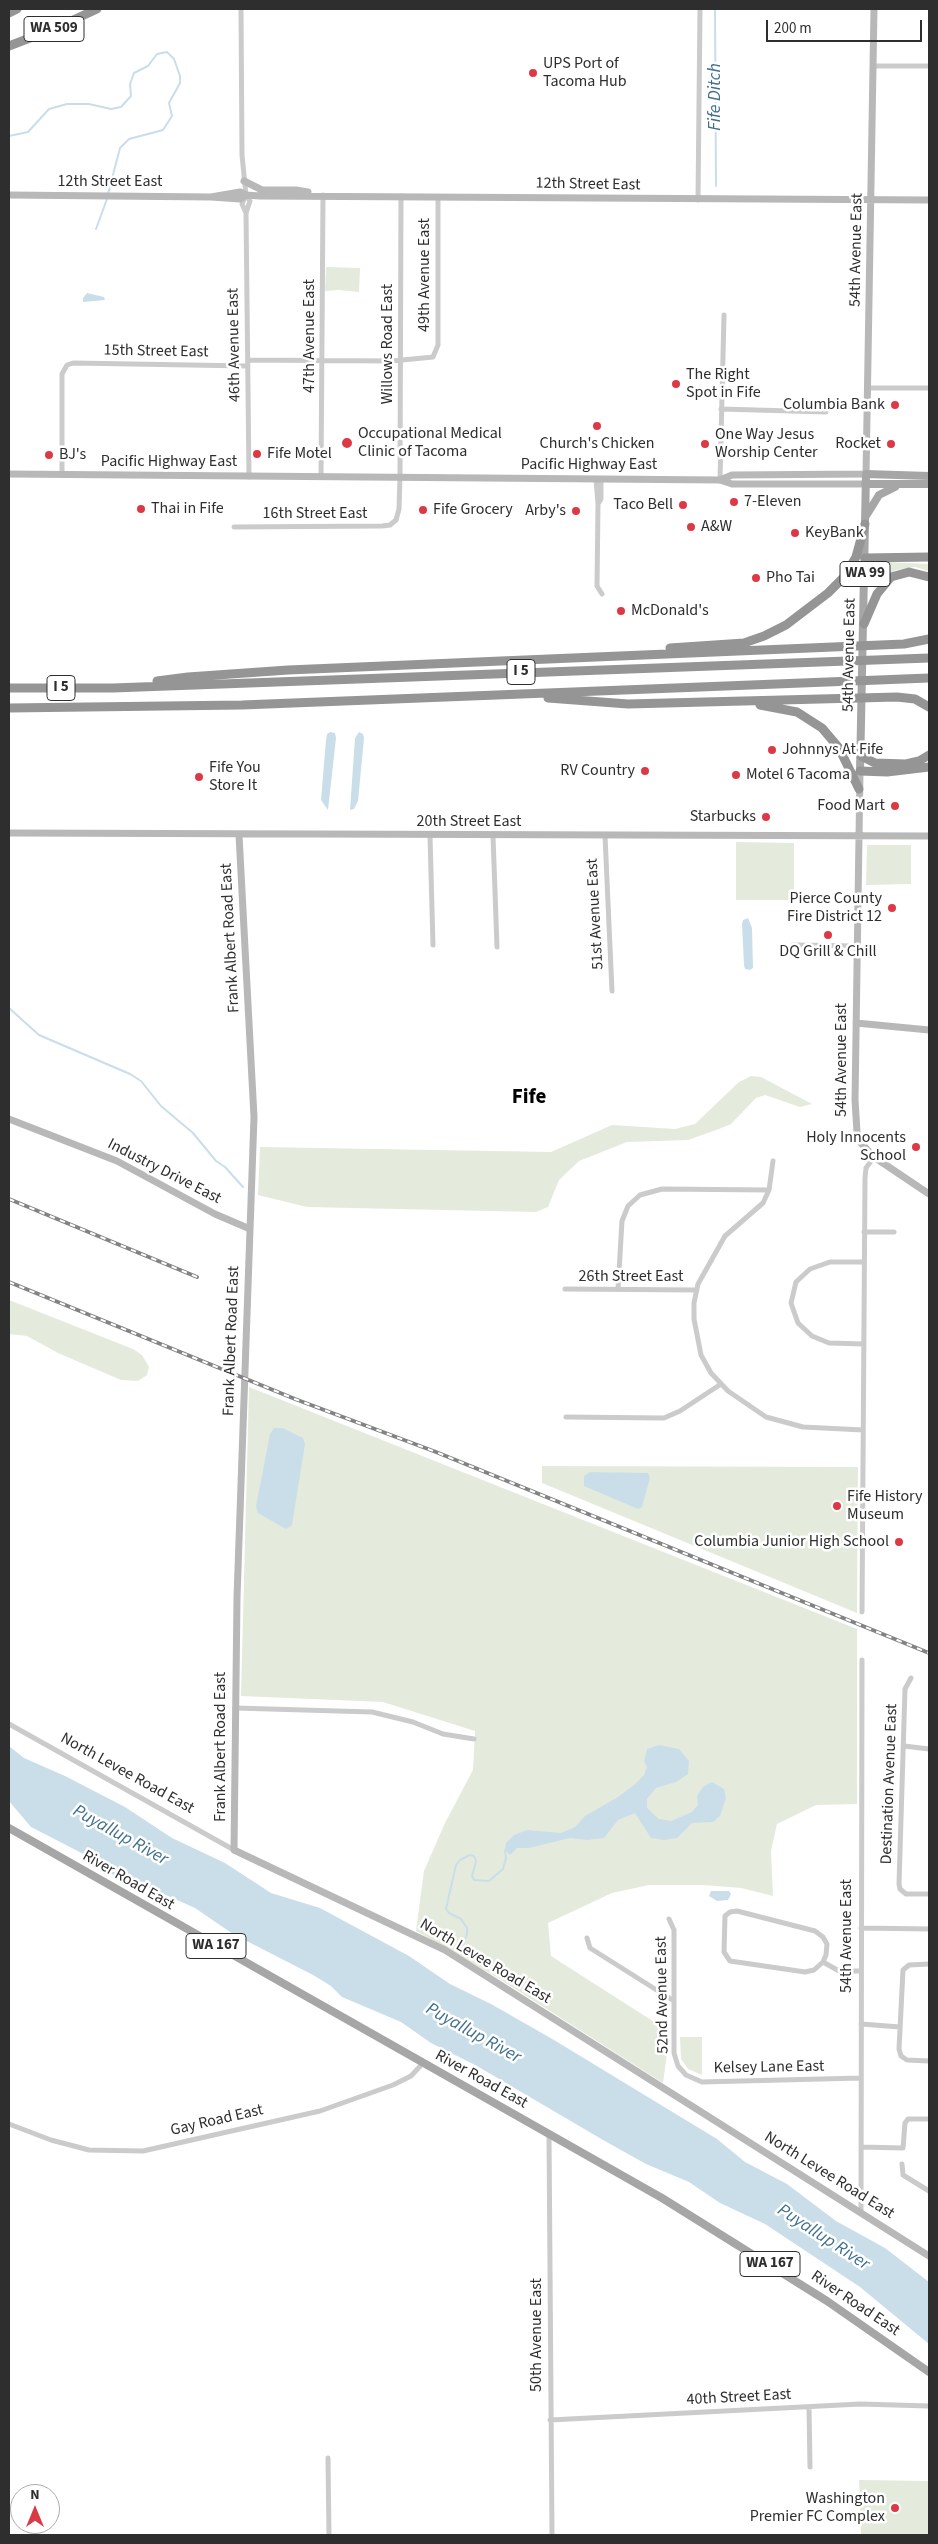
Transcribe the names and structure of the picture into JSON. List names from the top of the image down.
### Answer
{
  "streets": {
    "highway": ["WA 509", "I 5"],
    "main road": [
      "54th Avenue East",
      "Pacific Highway East",
      "WA 99",
      "River Road East",
      "WA 167"
    ],
    "street": [
      "12th Street East",
      "49th Avenue East",
      "47th Avenue East",
      "Willows Road East",
      "46th Avenue East",
      "15th Street East",
      "16th Street East",
      "20th Street East",
      "51st Avenue East",
      "Frank Albert Road East",
      "Industry Drive East",
      "26th Street East",
      "North Levee Road East",
      "Destination Avenue East",
      "52nd Avenue East",
      "Kelsey Lane East",
      "Gay Road East",
      "50th Avenue East",
      "40th Street East"
    ]
  },
  "crossings": [
    ["12th Street East", "54th Avenue East"],
    ["12th Street East", "49th Avenue East"],
    ["12th Street East", "47th Avenue East"],
    ["12th Street East", "Willows Road East"],
    ["12th Street East", "46th Avenue East"],
    ["54th Avenue East", "Pacific Highway East"],
    ["54th Avenue East", "20th Street East"],
    ["54th Avenue East", "North Levee Road East"],
    ["54th Avenue East", "Kelsey Lane East"],
    ["49th Avenue East", "15th Street East"],
    ["47th Avenue East", "15th Street East"],
    ["47th Avenue East", "Pacific Highway East"],
    ["Willows Road East", "15th Street East"],
    ["Willows Road East", "Pacific Highway East"],
    ["Willows Road East", "16th Street East"],
    ["46th Avenue East", "15th Street East"],
    ["46th Avenue East", "Pacific Highway East"],
    ["15th Street East", "Pacific Highway East"],
    ["20th Street East", "51st Avenue East"],
    ["20th Street East", "Frank Albert Road East"],
    ["Frank Albert Road East", "Industry Drive East"],
    ["Frank Albert Road East", "North Levee Road East"],
    ["River Road East", "Gay Road East"],
    ["River Road East", "50th Avenue East"],
    ["52nd Avenue East", "Kelsey Lane East"],
    ["50th Avenue East", "40th Street East"]
  ],
  "districts": ["Fife"],
  "water": ["Fife Ditch", "Puyallup River"],
  "places": [
    "UPS Port of Tacoma Hub",
    "The Right Spot in Fife",
    "Columbia Bank",
    "Church's Chicken",
    "Occupational Medical Clinic of Tacoma",
    "One Way Jesus Worship Center",
    "Rocket",
    "Fife Motel",
    "BJ's",
    "7-Eleven",
    "Taco Bell",
    "Thai in Fife",
    "Fife Grocery",
    "Arby's",
    "A&W",
    "KeyBank",
    "Pho Tai",
    "McDonald's",
    "Johnnys At Fife",
    "RV Country",
    "Motel 6 Tacoma",
    "Fife You Store It",
    "Food Mart",
    "Starbucks",
    "Pierce County Fire District 12",
    "DQ Grill & Chill",
    "Holy Innocents School",
    "Fife History Museum",
    "Columbia Junior High School",
    "Washington Premier FC Complex"
  ],
  "scale_bar": "200 m",
  "north": "top"
}
